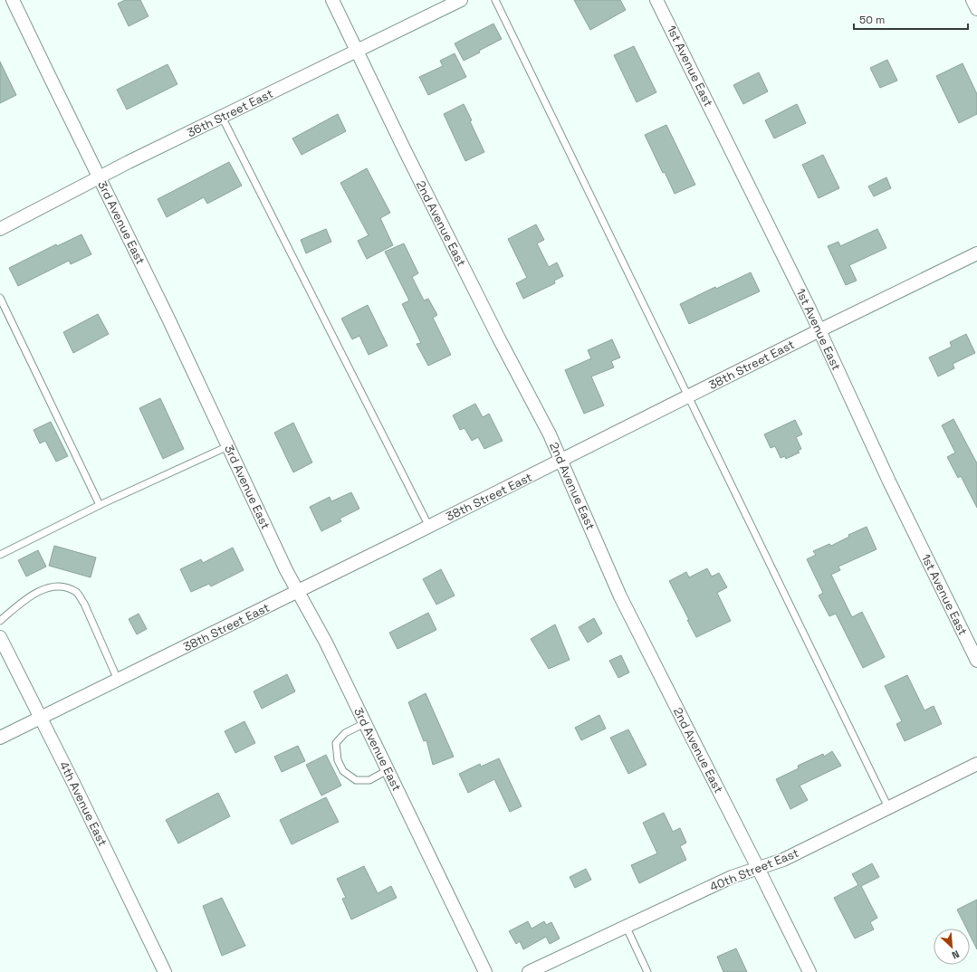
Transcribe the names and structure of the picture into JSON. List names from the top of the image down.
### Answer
{
  "streets": {
    "street": [
      "1st Avenue East",
      "36th Street East",
      "3rd Avenue East",
      "2nd Avenue East",
      "38th Street East",
      "4th Avenue East",
      "40th Street East"
    ]
  },
  "crossings": [
    ["1st Avenue East", "38th Street East"],
    ["36th Street East", "3rd Avenue East"],
    ["36th Street East", "2nd Avenue East"],
    ["3rd Avenue East", "38th Street East"],
    ["2nd Avenue East", "38th Street East"],
    ["2nd Avenue East", "40th Street East"],
    ["38th Street East", "4th Avenue East"]
  ],
  "scale_bar": "50 m",
  "north": "bottom right"
}
